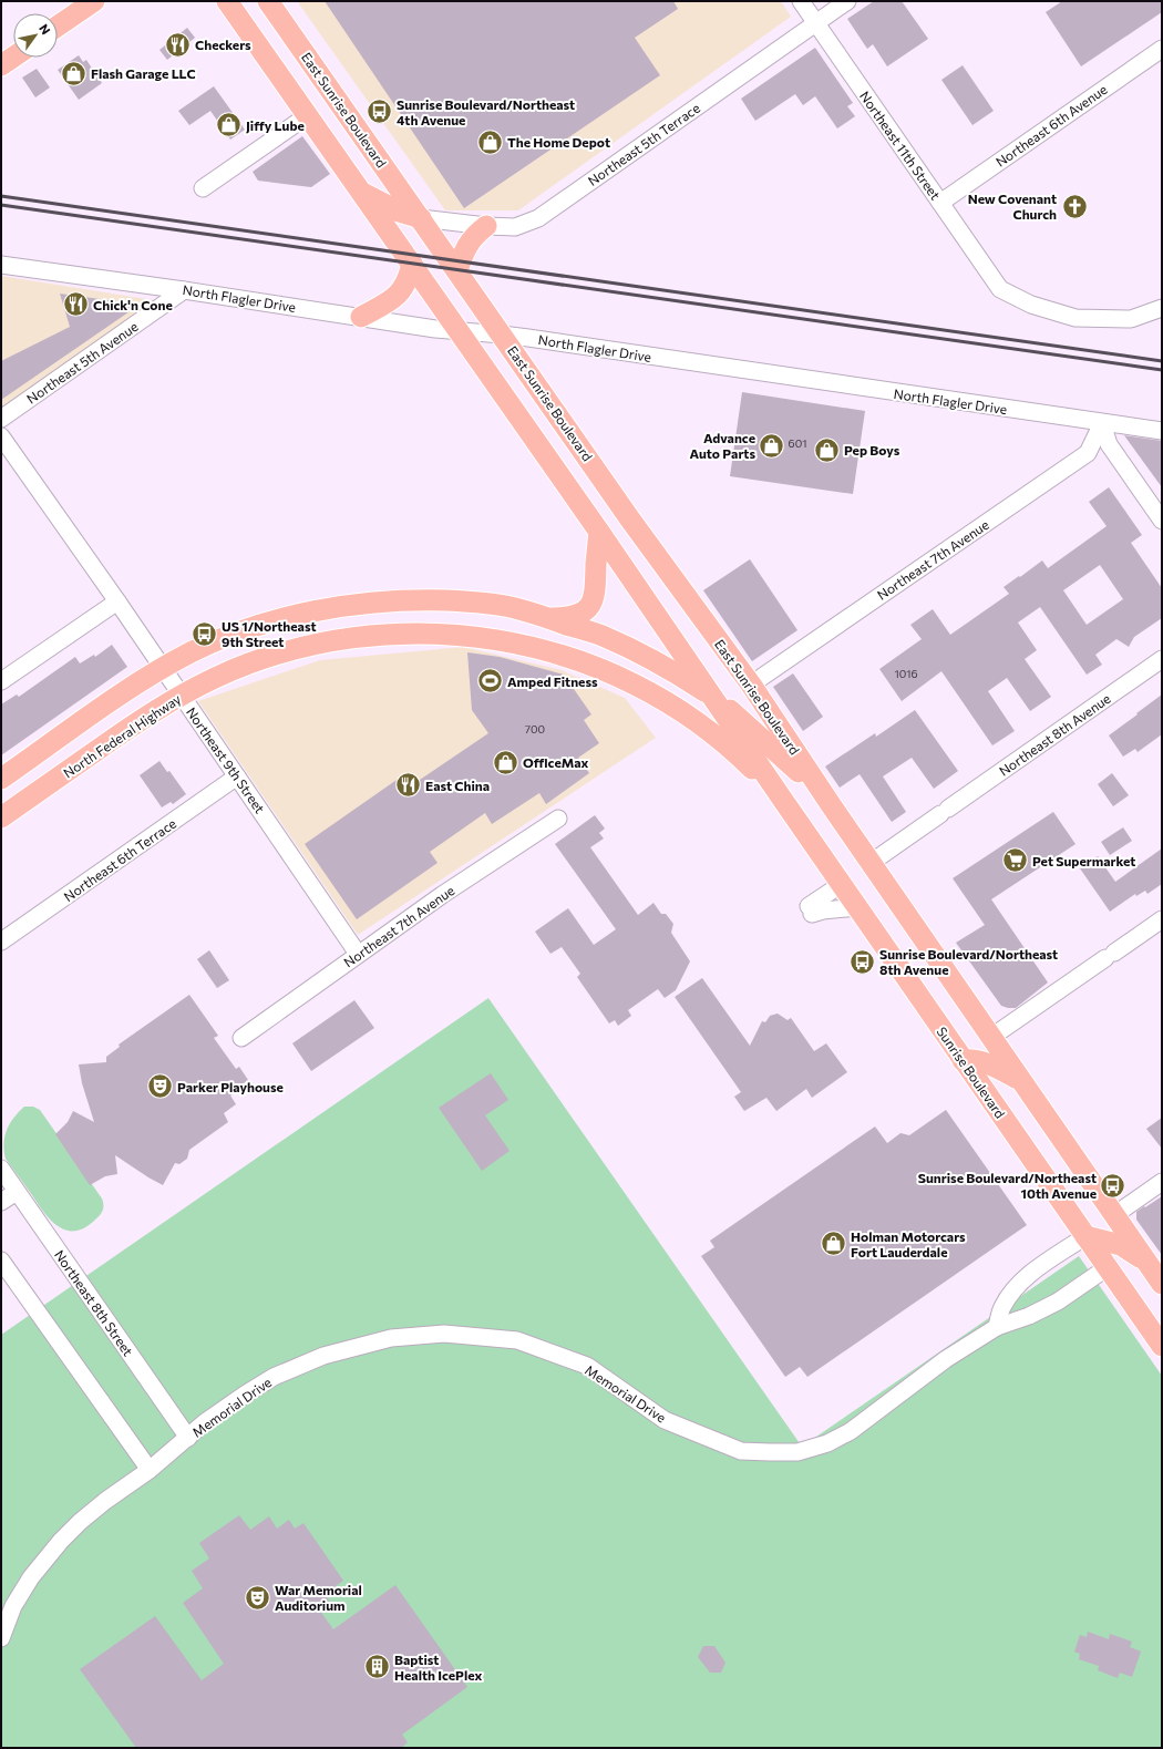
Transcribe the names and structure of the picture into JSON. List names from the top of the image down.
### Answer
{
  "streets": {
    "main road": ["East Sunrise Boulevard", "North Federal Highway", "Sunrise Boulevard"],
    "street": [
      "Northeast 6th Avenue",
      "Northeast 5th Terrace",
      "Northeast 11th Street",
      "North Flagler Drive",
      "Northeast 5th Avenue",
      "Northeast 7th Avenue",
      "Northeast 8th Avenue",
      "Northeast 9th Street",
      "Northeast 6th Terrace",
      "Northeast 8th Street",
      "Memorial Drive"
    ]
  },
  "crossings": [
    ["East Sunrise Boulevard", "Northeast 5th Terrace"],
    ["East Sunrise Boulevard", "North Flagler Drive"],
    ["East Sunrise Boulevard", "Northeast 7th Avenue"],
    ["Northeast 6th Avenue", "Northeast 11th Street"],
    ["Northeast 5th Terrace", "Northeast 11th Street"],
    ["North Flagler Drive", "Northeast 5th Avenue"],
    ["North Flagler Drive", "Northeast 7th Avenue"],
    ["Northeast 7th Avenue", "Northeast 9th Street"],
    ["North Federal Highway", "Northeast 9th Street"],
    ["North Federal Highway", "Sunrise Boulevard"],
    ["Northeast 9th Street", "Northeast 6th Terrace"],
    ["Sunrise Boulevard", "Memorial Drive"],
    ["Northeast 8th Street", "Memorial Drive"]
  ],
  "places": {
    "restaurant": ["Checkers", "Chick'n Cone", "East China"],
    "shop": [
      "Flash Garage LLC",
      "Jiffy Lube",
      "The Home Depot",
      "Advance Auto Parts",
      "Pep Boys",
      "OfficeMax",
      "Holman Motorcars Fort Lauderdale"
    ],
    "bus stop": [
      "Sunrise Boulevard/Northeast 4th Avenue",
      "US 1/Northeast 9th Street",
      "Sunrise Boulevard/Northeast 8th Avenue",
      "Sunrise Boulevard/Northeast 10th Avenue"
    ],
    "church": ["New Covenant Church"],
    "sports": ["Amped Fitness"],
    "supermarket": ["Pet Supermarket"],
    "theatre": ["Parker Playhouse", "War Memorial Auditorium"],
    "building": ["Baptist Health IcePlex"]
  },
  "house_numbers": ["601", "1016", "700"],
  "north": "top right"
}
